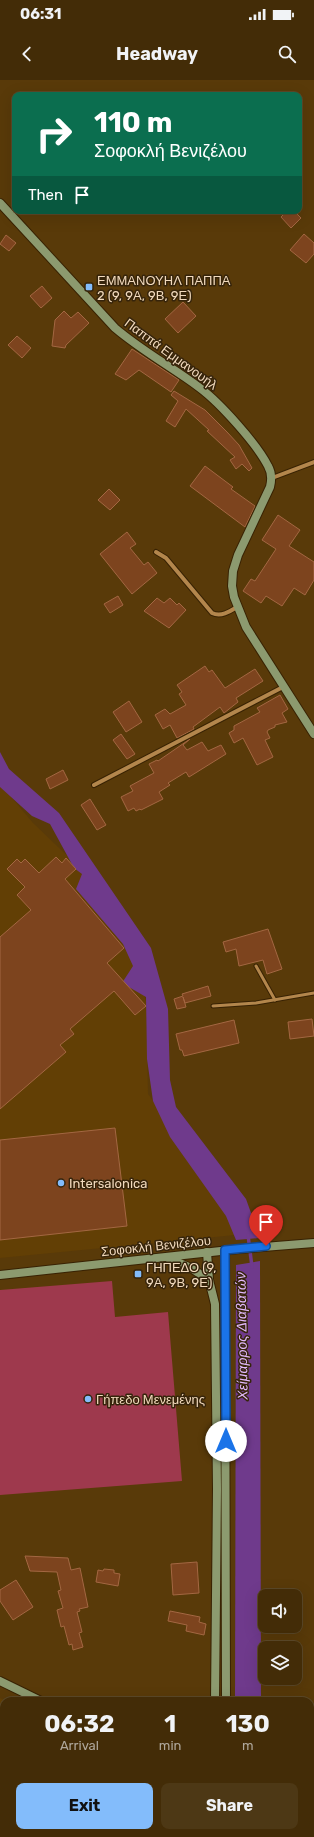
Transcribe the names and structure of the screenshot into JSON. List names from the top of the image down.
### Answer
{
  "streets": {
    "street": ["Παππά Εμμανουήλ", "Σοφοκλή Βενιζέλου"]
  },
  "water": ["Χείμαρρος Διαβατών"],
  "places": {
    "transit": ["ΕΜΜΑΝΟΥΗΛ ΠΑΠΠΑ 2 (9, 9Α, 9Β, 9Ε)", "ΓΗΠΕΔΟ (9, 9Α, 9Β, 9Ε)"],
    "other": ["Intersalonica", "Γήπεδο Μενεμένης"]
  },
  "page": {
    "status": "06:31",
    "header": "Headway",
    "turn": ["110 m", "Σοφοκλή Βενιζέλου"],
    "then": "Then",
    "eta": [
      "06:32",
      "Arrival",
      "1",
      "min",
      "130",
      "m"
    ],
    "buttons": ["Exit", "Share"]
  }
}
